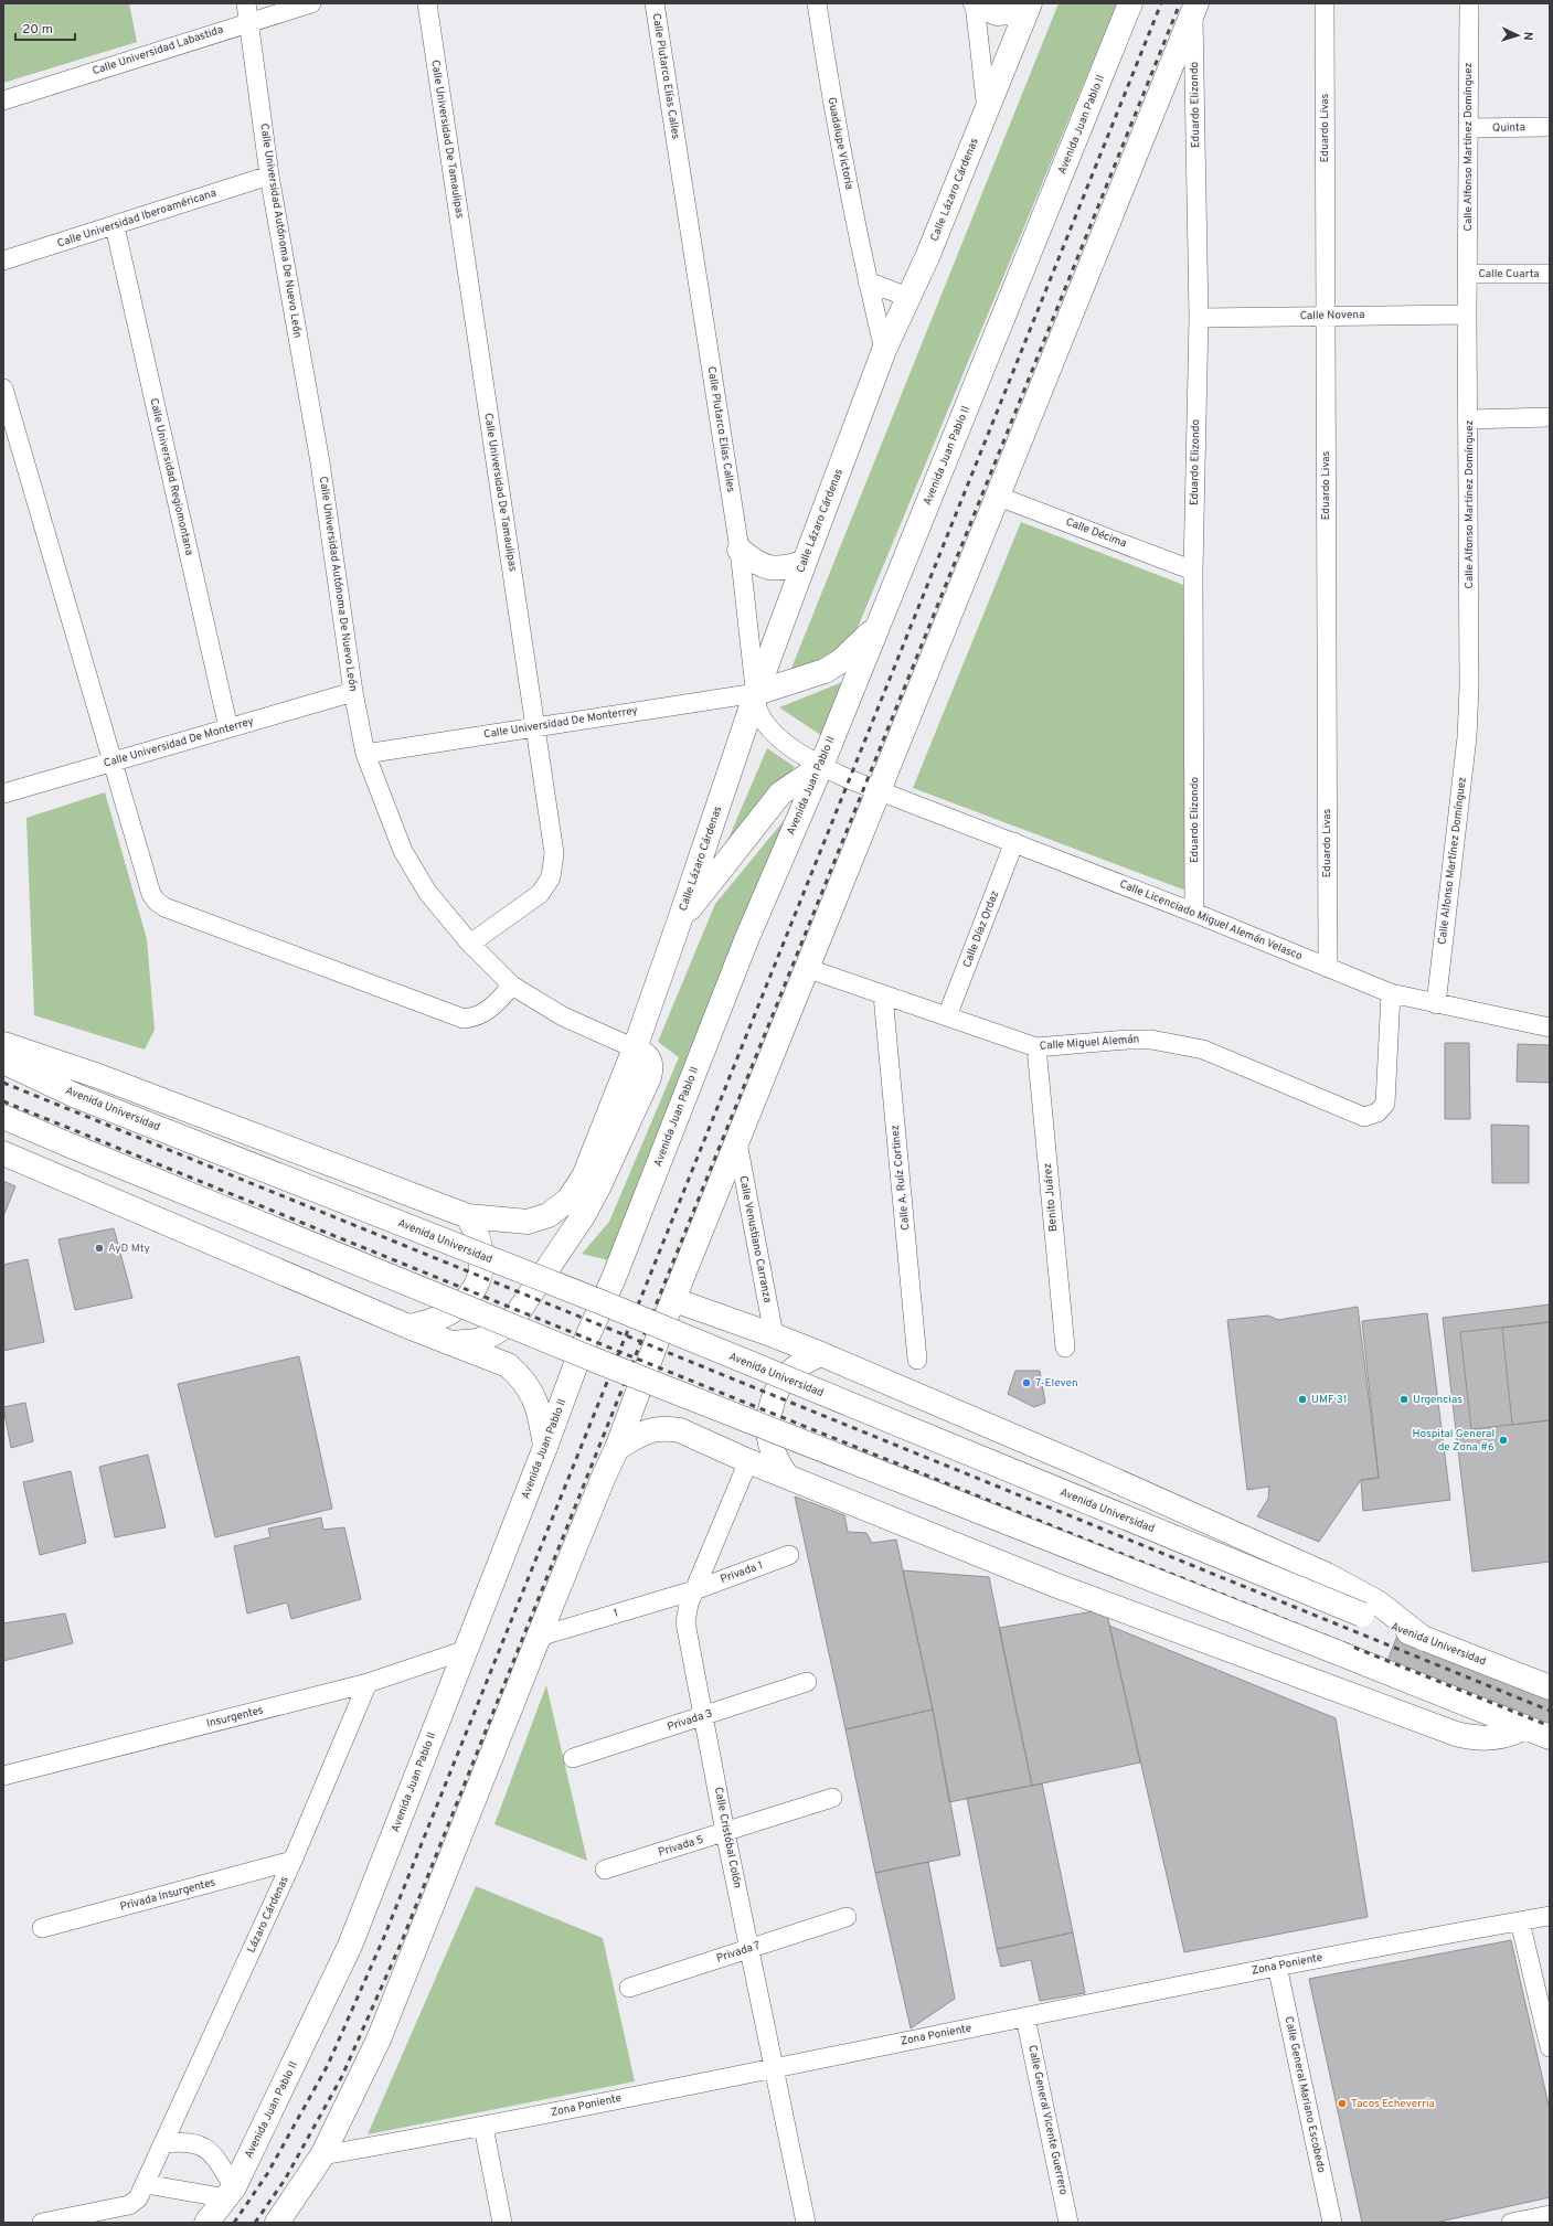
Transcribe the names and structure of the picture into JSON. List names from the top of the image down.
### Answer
{
  "streets": {
    "main road": ["Avenida Juan Pablo II", "Calle Lázaro Cárdenas", "Avenida Universidad"],
    "street": [
      "Calle Universidad Labastida",
      "Calle Plutarco Elías Calles",
      "Eduardo Elizondo",
      "Eduardo Livas",
      "Quinta",
      "Calle Universidad De Tamaulipas",
      "Guadalupe Victoria",
      "Calle Alfonso Martínez Domínguez",
      "Calle Universidad Iberoaméricana",
      "Calle Universidad Autónoma De Nuevo León",
      "Calle Cuarta",
      "Calle Novena",
      "Calle Universidad Regiomontana",
      "Calle Décima",
      "Calle Universidad De Monterrey",
      "Calle Licenciado Miguel Alemán Velasco",
      "Calle Díaz Ordaz",
      "Calle Miguel Alemán",
      "Calle A. Ruíz Cortinez",
      "Benito Juárez",
      "Calle Venustiano Carranza",
      "Privada 1",
      "1",
      "Insurgentes",
      "Privada 3",
      "Calle Cristóbal Colón",
      "Privada 5",
      "Privada Insurgentes",
      "Lázaro Cárdenas",
      "Privada 7",
      "Zona Poniente",
      "Calle General Mariano Escobedo",
      "Calle General Vicente Guerrero"
    ]
  },
  "crossings": [
    ["Calle Universidad Labastida", "Calle Universidad Autónoma De Nuevo León"],
    ["Calle Plutarco Elías Calles", "Avenida Juan Pablo II"],
    ["Calle Plutarco Elías Calles", "Calle Lázaro Cárdenas"],
    ["Calle Plutarco Elías Calles", "Calle Universidad De Monterrey"],
    ["Calle Plutarco Elías Calles", "Calle Licenciado Miguel Alemán Velasco"],
    ["Eduardo Elizondo", "Calle Novena"],
    ["Eduardo Elizondo", "Calle Décima"],
    ["Eduardo Elizondo", "Calle Licenciado Miguel Alemán Velasco"],
    ["Avenida Juan Pablo II", "Insurgentes"],
    ["Eduardo Livas", "Calle Novena"],
    ["Eduardo Livas", "Calle Licenciado Miguel Alemán Velasco"],
    ["Quinta", "Calle Alfonso Martínez Domínguez"],
    ["Calle Universidad De Tamaulipas", "Calle Universidad Autónoma De Nuevo León"],
    ["Calle Universidad De Tamaulipas", "Calle Universidad De Monterrey"],
    ["Guadalupe Victoria", "Calle Lázaro Cárdenas"],
    ["Calle Alfonso Martínez Domínguez", "Calle Cuarta"],
    ["Calle Alfonso Martínez Domínguez", "Calle Novena"],
    ["Calle Alfonso Martínez Domínguez", "Calle Licenciado Miguel Alemán Velasco"],
    ["Calle Lázaro Cárdenas", "Calle Universidad Autónoma De Nuevo León"],
    ["Calle Lázaro Cárdenas", "Calle Universidad De Monterrey"],
    ["Calle Universidad Iberoaméricana", "Calle Universidad Autónoma De Nuevo León"],
    ["Calle Universidad Iberoaméricana", "Calle Universidad Regiomontana"],
    ["Calle Universidad Autónoma De Nuevo León", "Calle Universidad De Monterrey"],
    ["Calle Universidad Regiomontana", "Calle Universidad De Monterrey"],
    ["Calle Licenciado Miguel Alemán Velasco", "Calle Díaz Ordaz"],
    ["Calle Licenciado Miguel Alemán Velasco", "Calle Miguel Alemán"],
    ["Calle Díaz Ordaz", "Calle Miguel Alemán"],
    ["Calle Miguel Alemán", "Calle A. Ruíz Cortinez"],
    ["Calle Miguel Alemán", "Benito Juárez"],
    ["Privada 1", "1"],
    ["Privada 1", "Calle Cristóbal Colón"],
    ["1", "Calle Cristóbal Colón"],
    ["Insurgentes", "Lázaro Cárdenas"],
    ["Privada 3", "Calle Cristóbal Colón"],
    ["Calle Cristóbal Colón", "Privada 5"],
    ["Calle Cristóbal Colón", "Privada 7"],
    ["Calle Cristóbal Colón", "Zona Poniente"],
    ["Privada Insurgentes", "Lázaro Cárdenas"],
    ["Zona Poniente", "Calle General Mariano Escobedo"],
    ["Zona Poniente", "Calle General Vicente Guerrero"]
  ],
  "places": [
    "AyD Mty",
    "7-Eleven",
    "UMF 31",
    "Urgencias",
    "Hospital General de Zona #6",
    "Tacos Echeverria"
  ],
  "scale_bar": "20 m",
  "north": "right"
}
